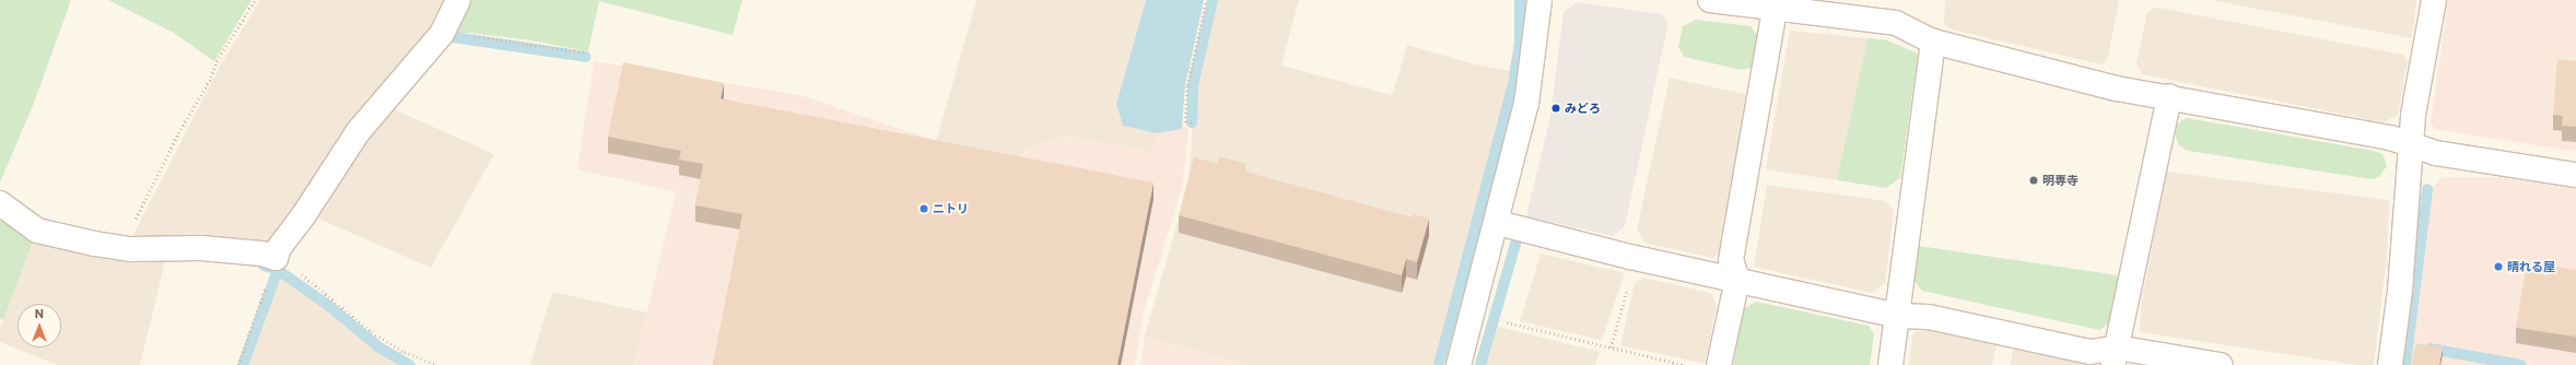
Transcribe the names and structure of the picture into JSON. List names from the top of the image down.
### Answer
{
  "places": [
    "みどろ",
    "明専寺",
    "ニトリ",
    "晴れる屋"
  ],
  "north": "top"
}
